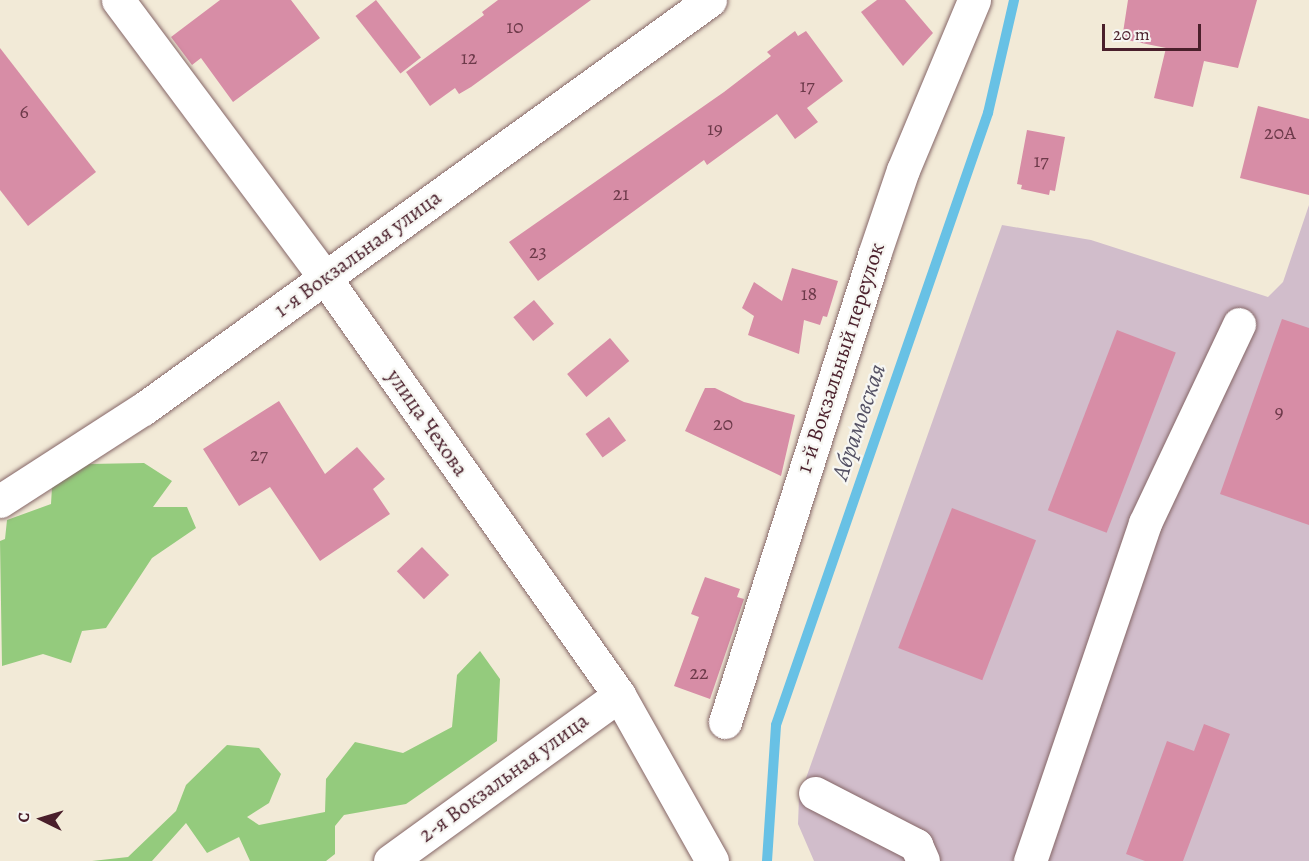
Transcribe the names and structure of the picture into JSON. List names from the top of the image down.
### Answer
{
  "streets": {
    "street": [
      "1-я Вокзальная улица",
      "1-й Вокзальный переулок",
      "улица Чехова",
      "2-я Вокзальная улица"
    ]
  },
  "crossings": [
    ["1-я Вокзальная улица", "улица Чехова"],
    ["улица Чехова", "2-я Вокзальная улица"]
  ],
  "water": ["Абрамовская"],
  "house_numbers": [
    "10",
    "12",
    "17",
    "6",
    "19",
    "20А",
    "17",
    "21",
    "23",
    "18",
    "9",
    "20",
    "27",
    "22"
  ],
  "scale_bar": "20 m",
  "north": "left"
}
